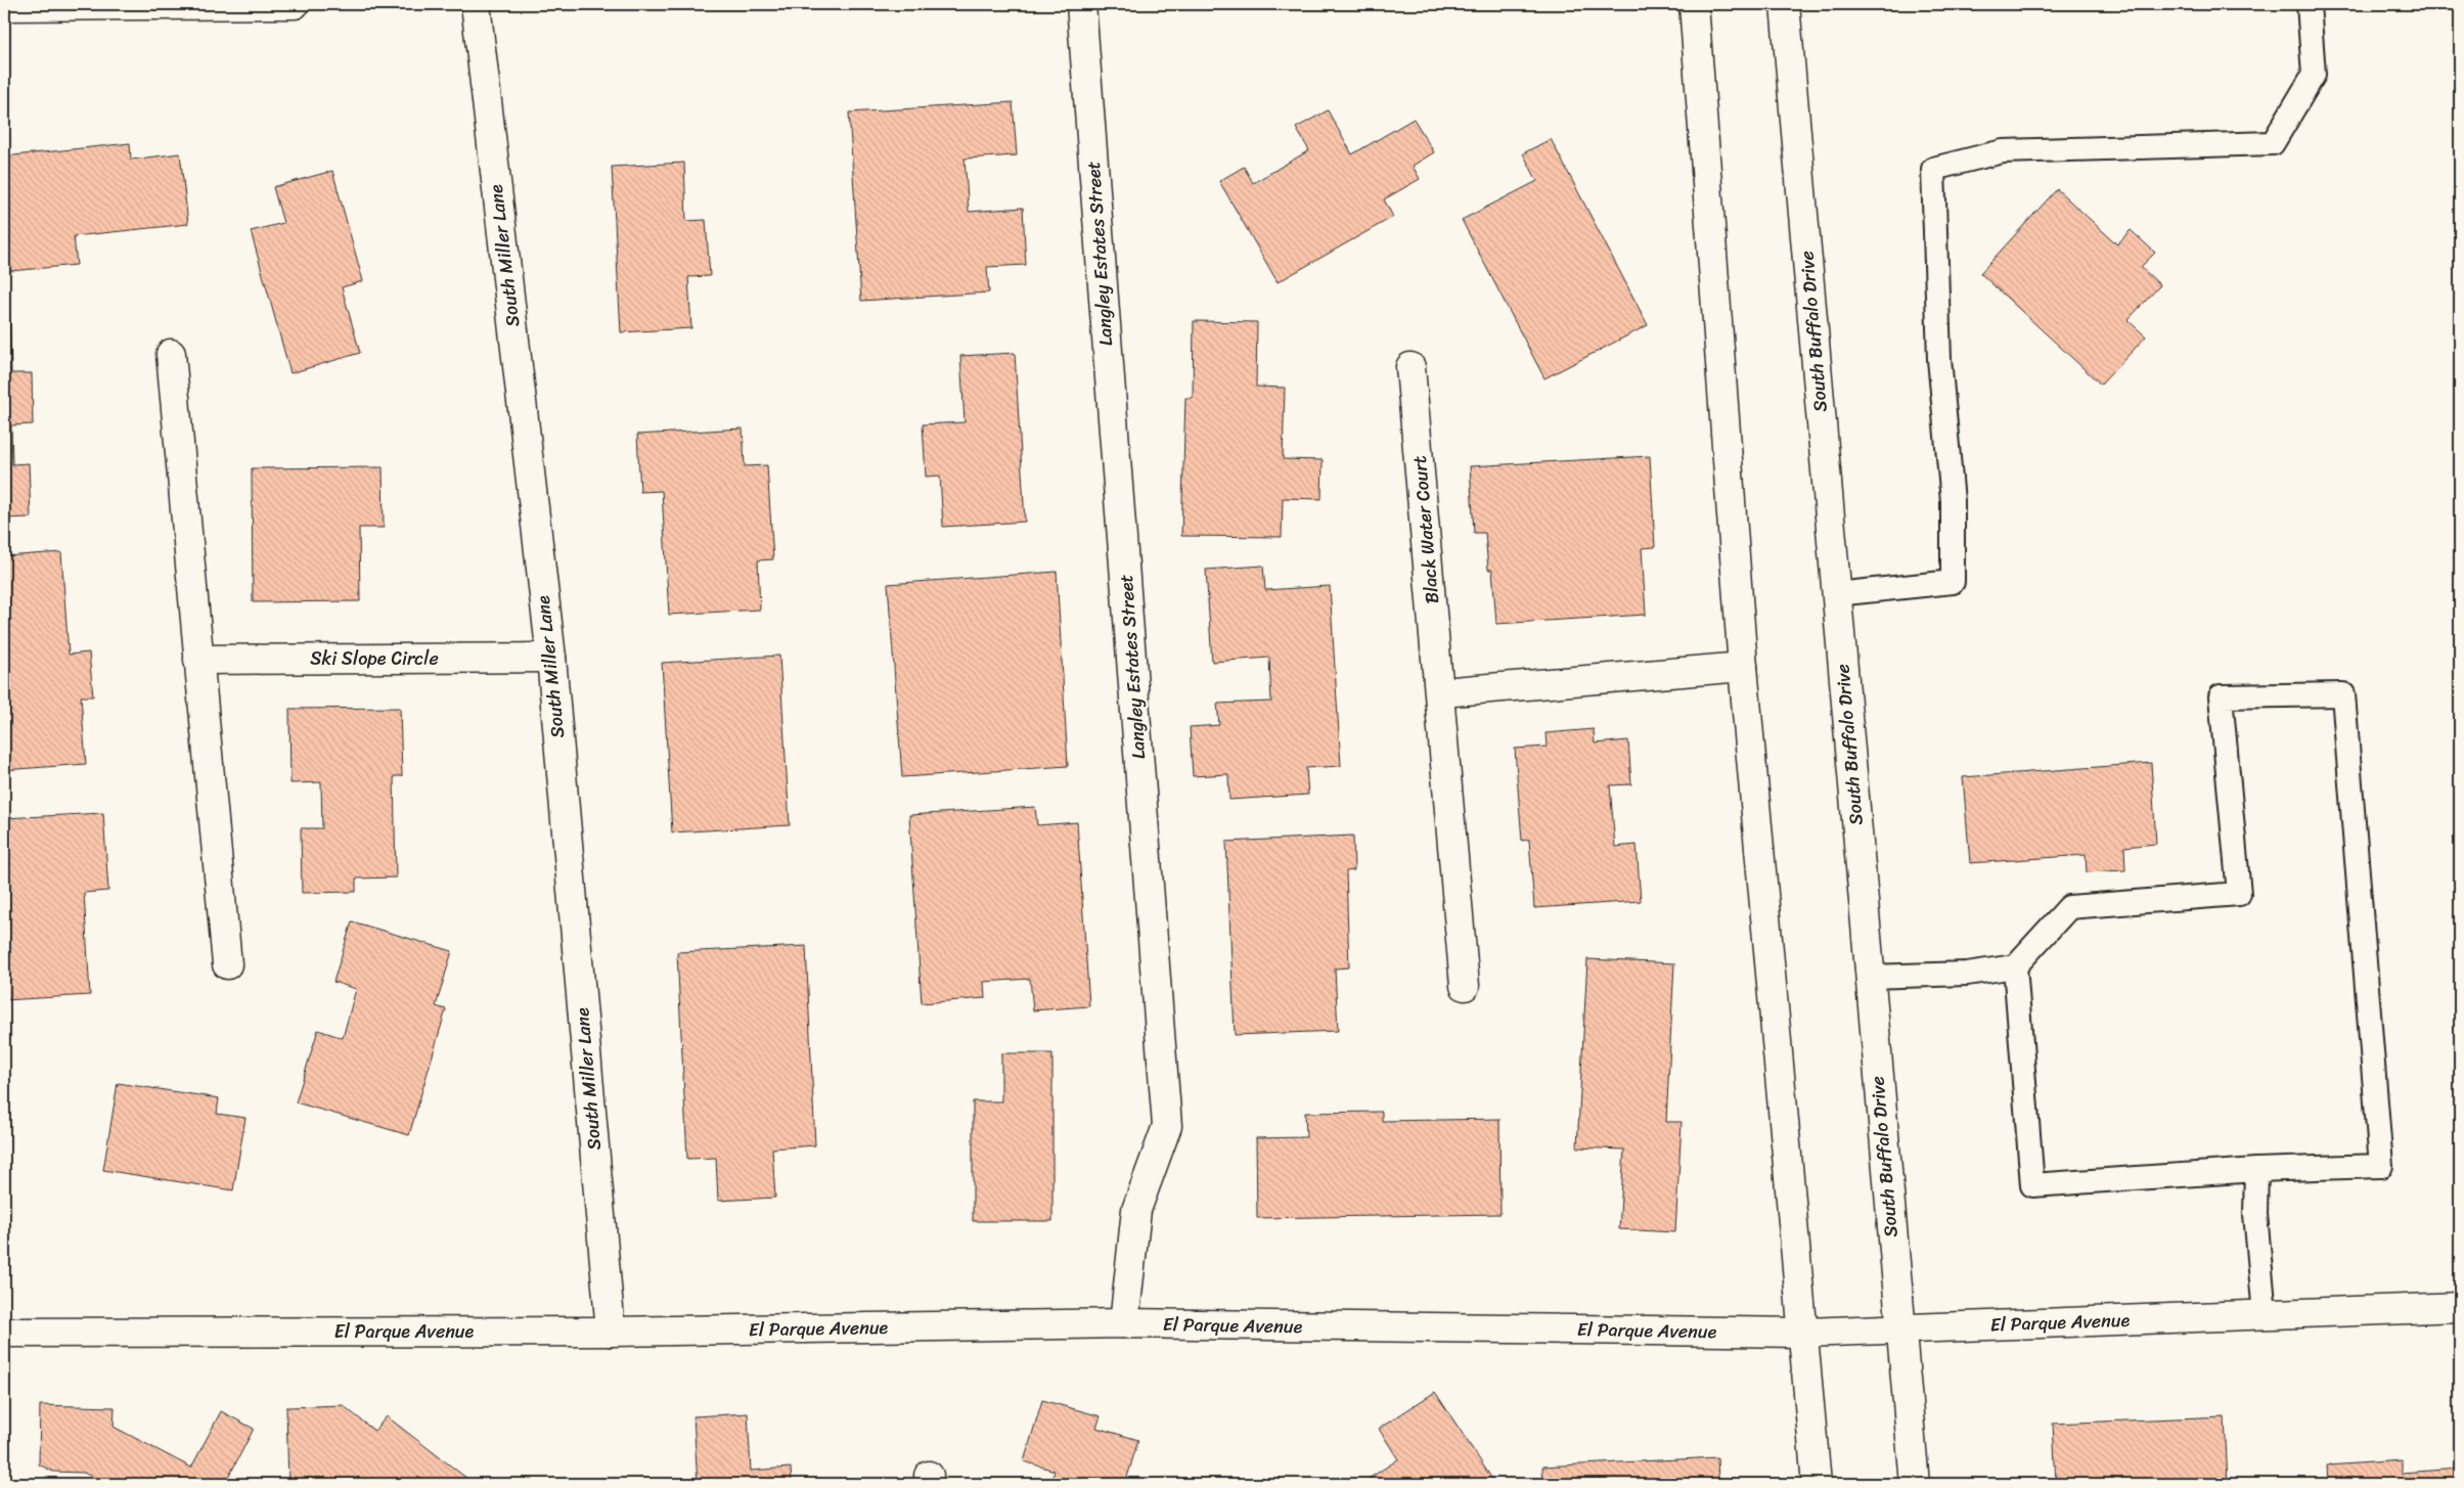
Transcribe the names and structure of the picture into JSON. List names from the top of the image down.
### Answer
{
  "streets": {
    "street": [
      "Langley Estates Street",
      "South Miller Lane",
      "South Buffalo Drive",
      "Black Water Court",
      "Ski Slope Circle",
      "El Parque Avenue"
    ]
  },
  "crossings": [
    ["Langley Estates Street", "El Parque Avenue"],
    ["South Miller Lane", "Ski Slope Circle"],
    ["South Miller Lane", "El Parque Avenue"],
    ["South Buffalo Drive", "El Parque Avenue"]
  ]
}
